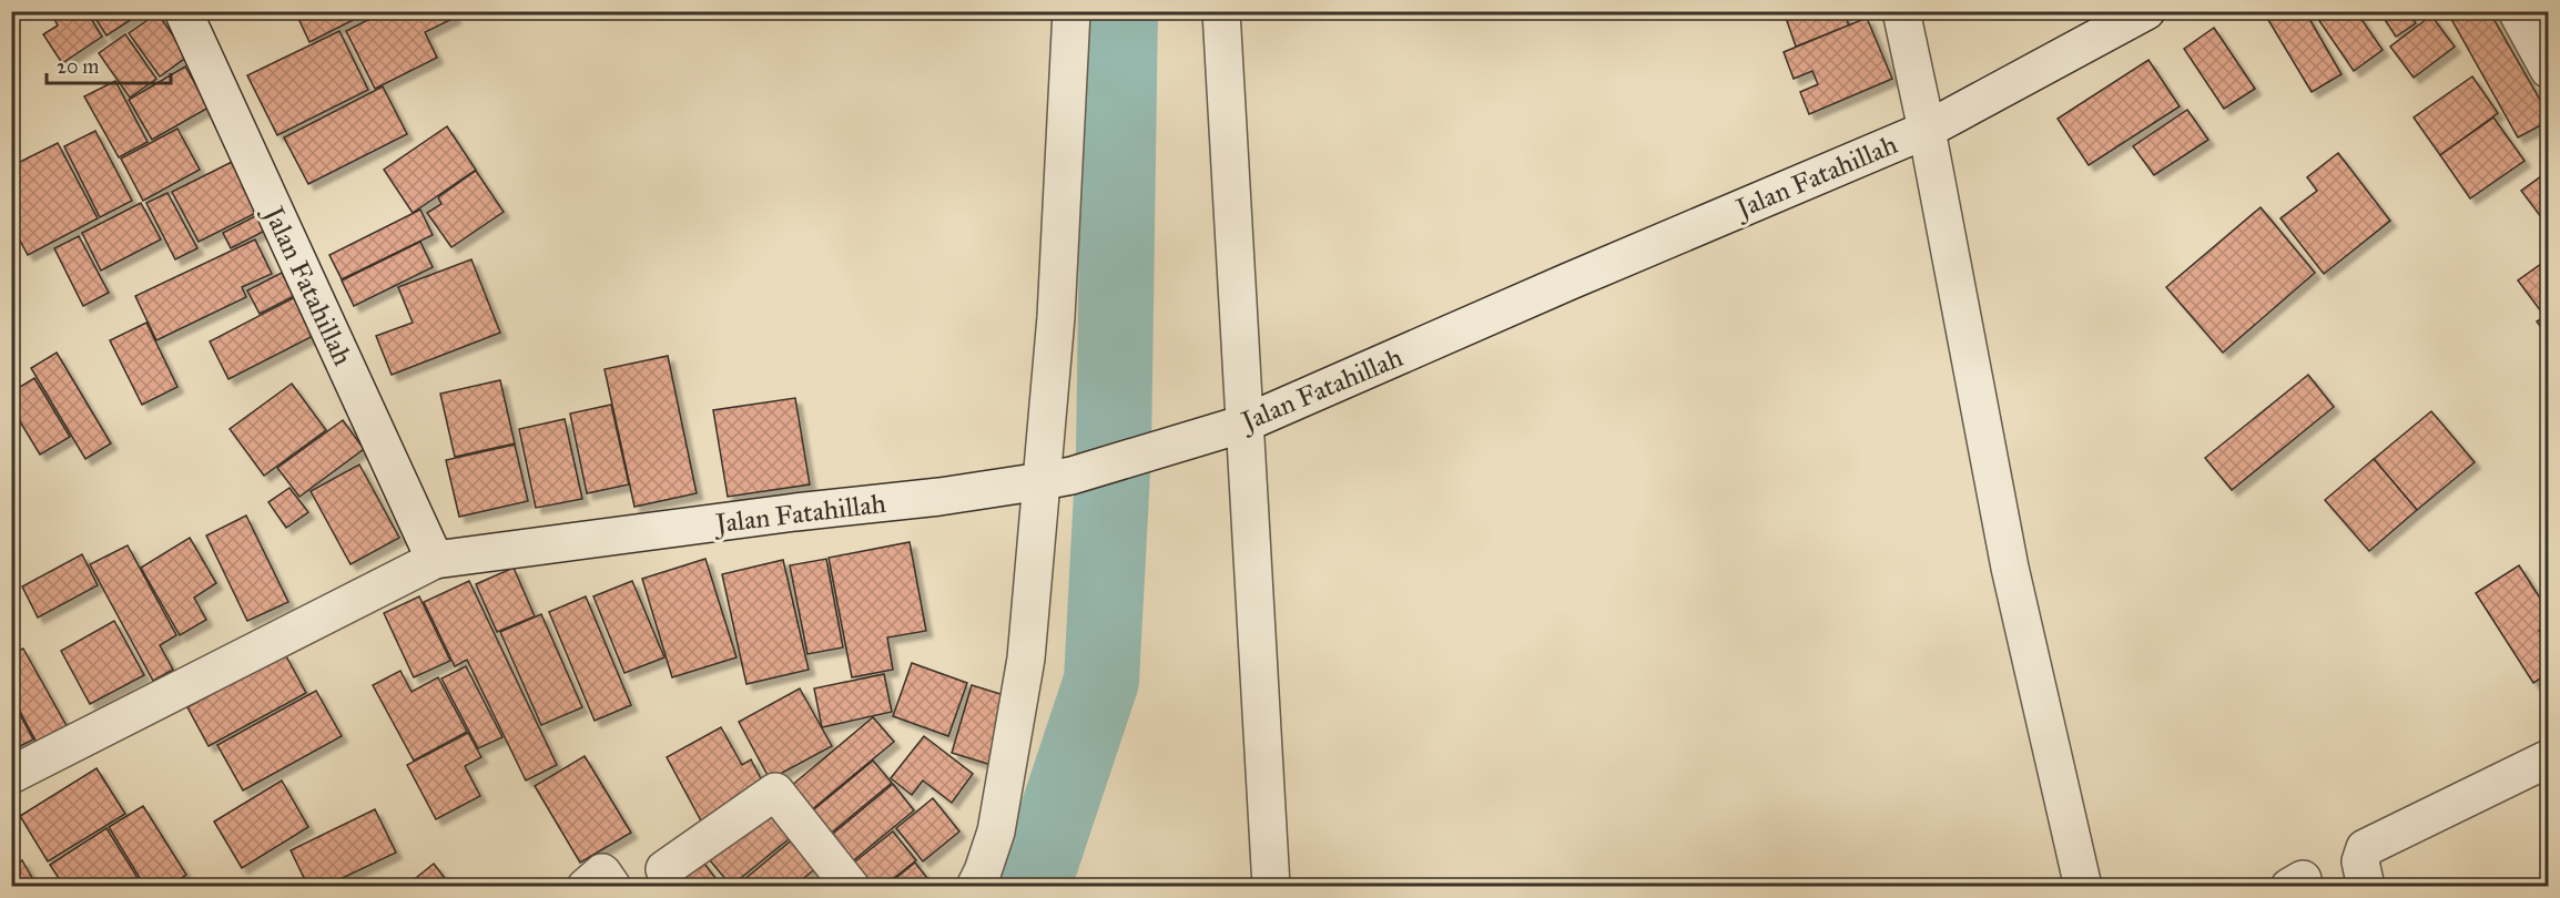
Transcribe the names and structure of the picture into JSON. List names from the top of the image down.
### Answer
{
  "streets": {
    "street": ["Jalan Fatahillah"]
  },
  "scale_bar": "20 m"
}
